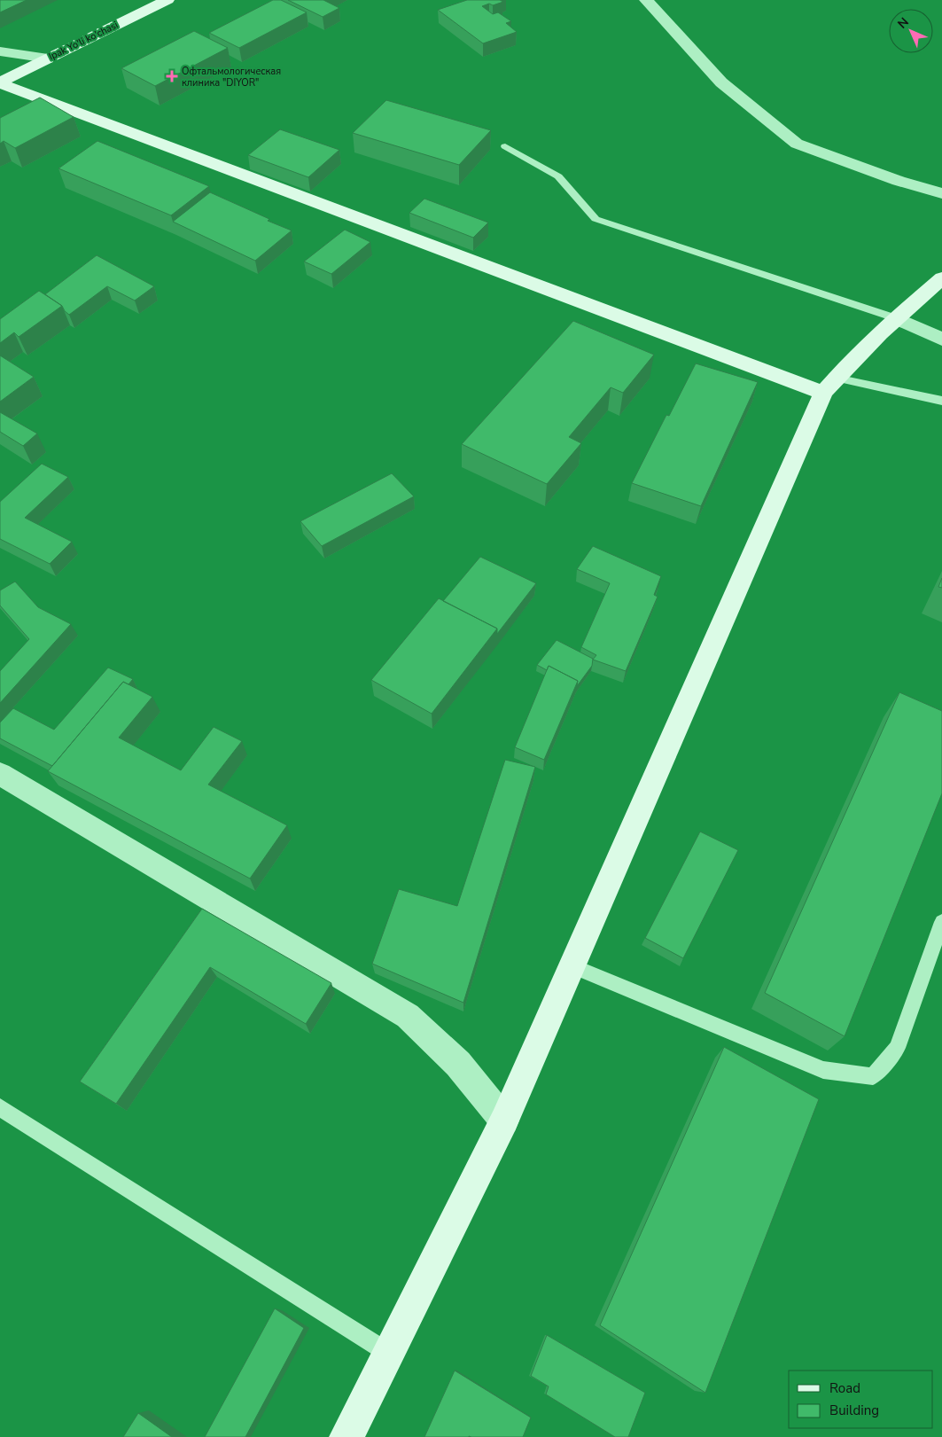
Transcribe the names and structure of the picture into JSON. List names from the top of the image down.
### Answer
{
  "streets": {
    "street": ["Ipak Yo'li ko'chasi"]
  },
  "places": {
    "health": ["Офтальмологическая клиника \"DIYOR\""]
  },
  "legend": ["Road", "Building"],
  "north": "top left"
}
